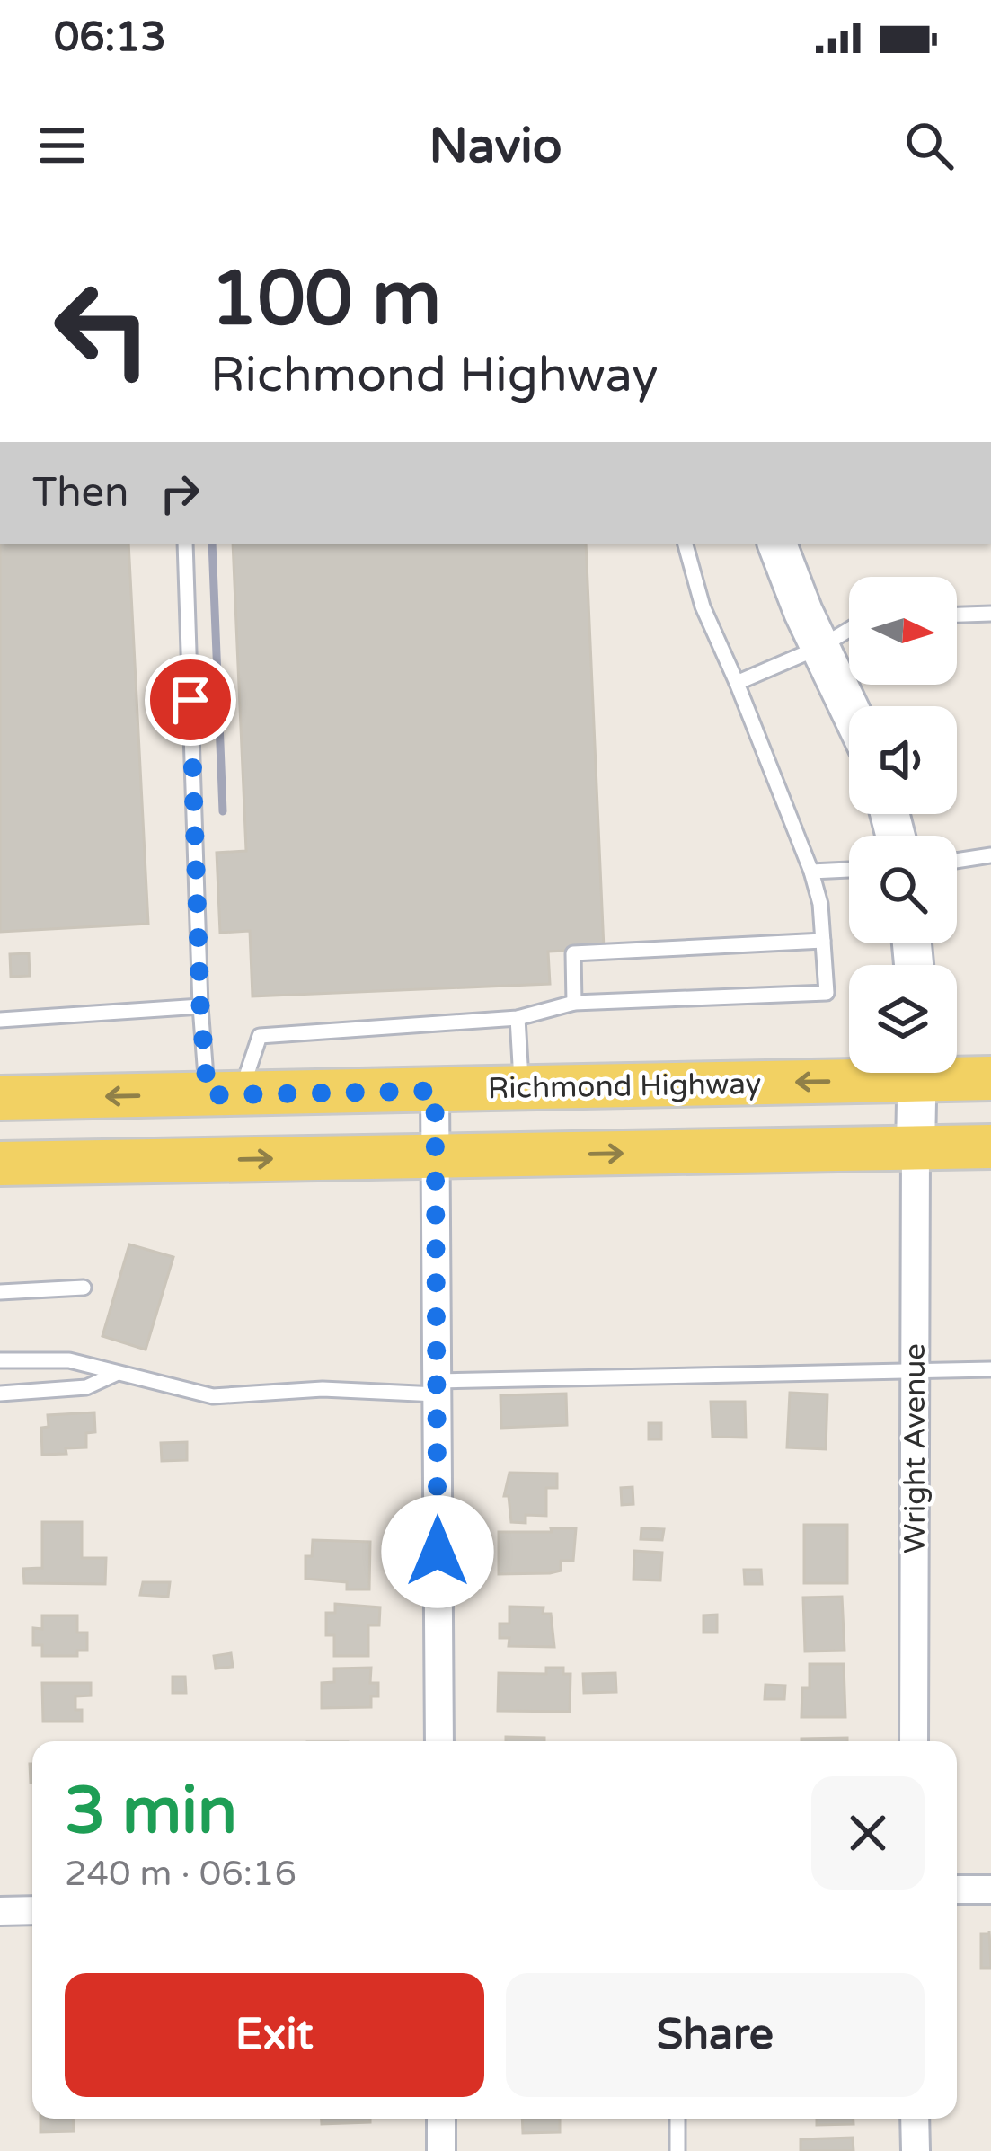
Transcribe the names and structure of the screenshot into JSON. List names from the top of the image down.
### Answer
{
  "streets": {
    "main road": ["Richmond Highway"],
    "street": ["Wright Avenue"]
  },
  "north": "right",
  "page": {
    "status": "06:13",
    "header": "Navio",
    "turn": ["100 m", "Richmond Highway"],
    "then": "Then",
    "heading": ["3 min", "240 m · 06:16"],
    "buttons": ["Exit", "Share"]
  }
}
